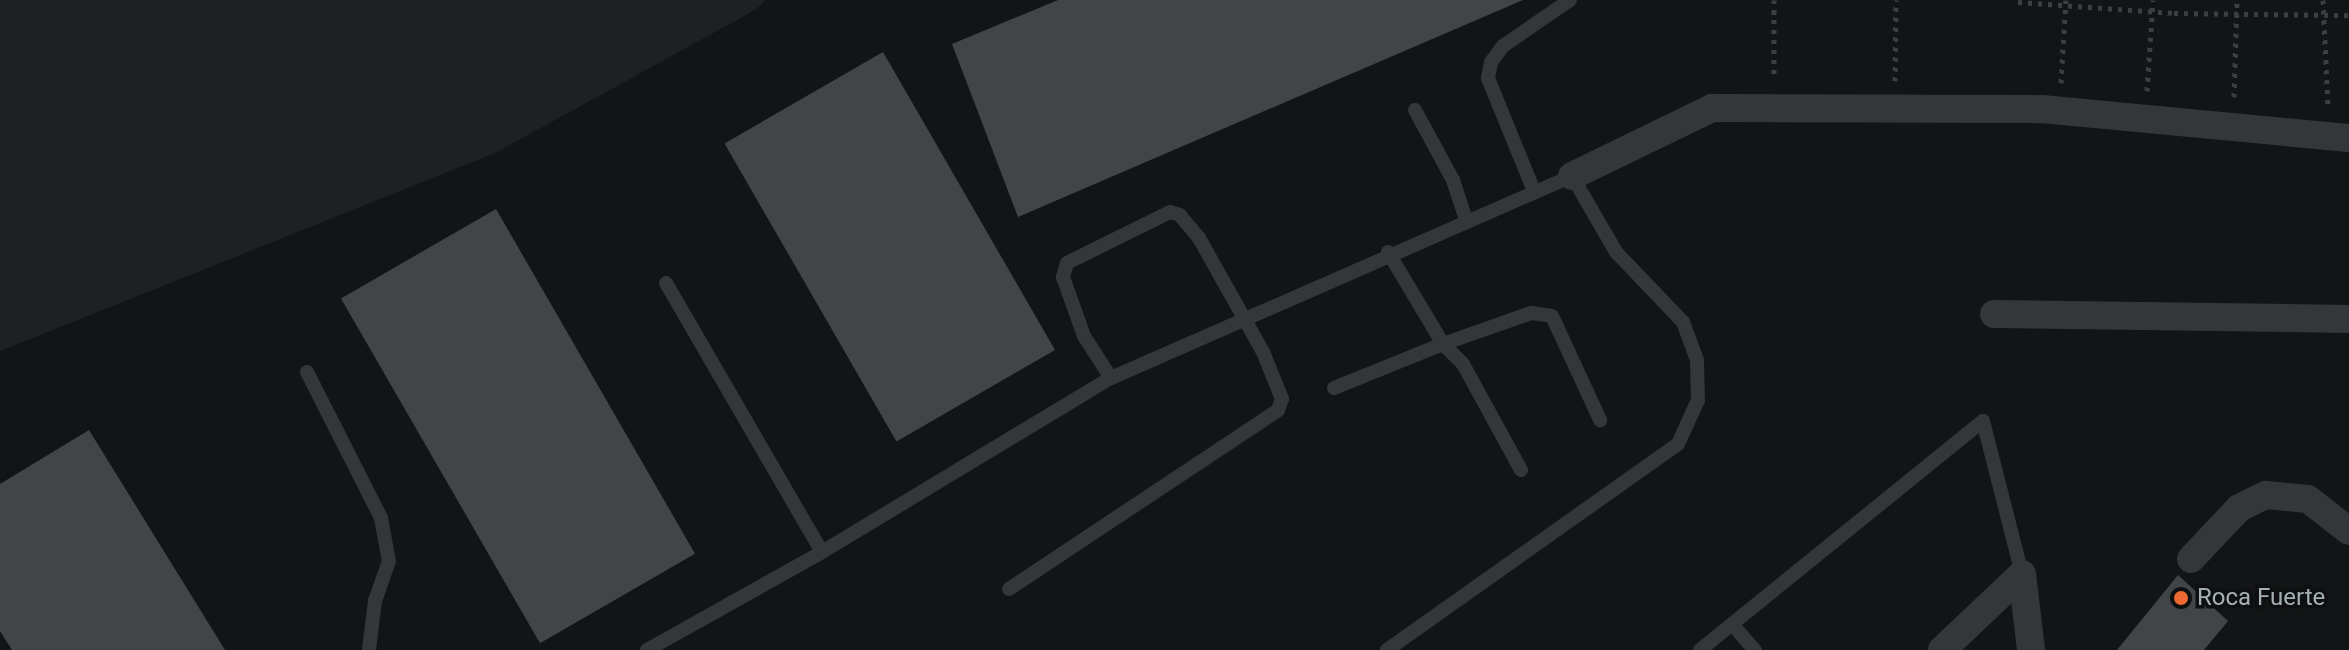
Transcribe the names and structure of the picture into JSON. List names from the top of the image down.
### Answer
{
  "places": ["Roca Fuerte"]
}
